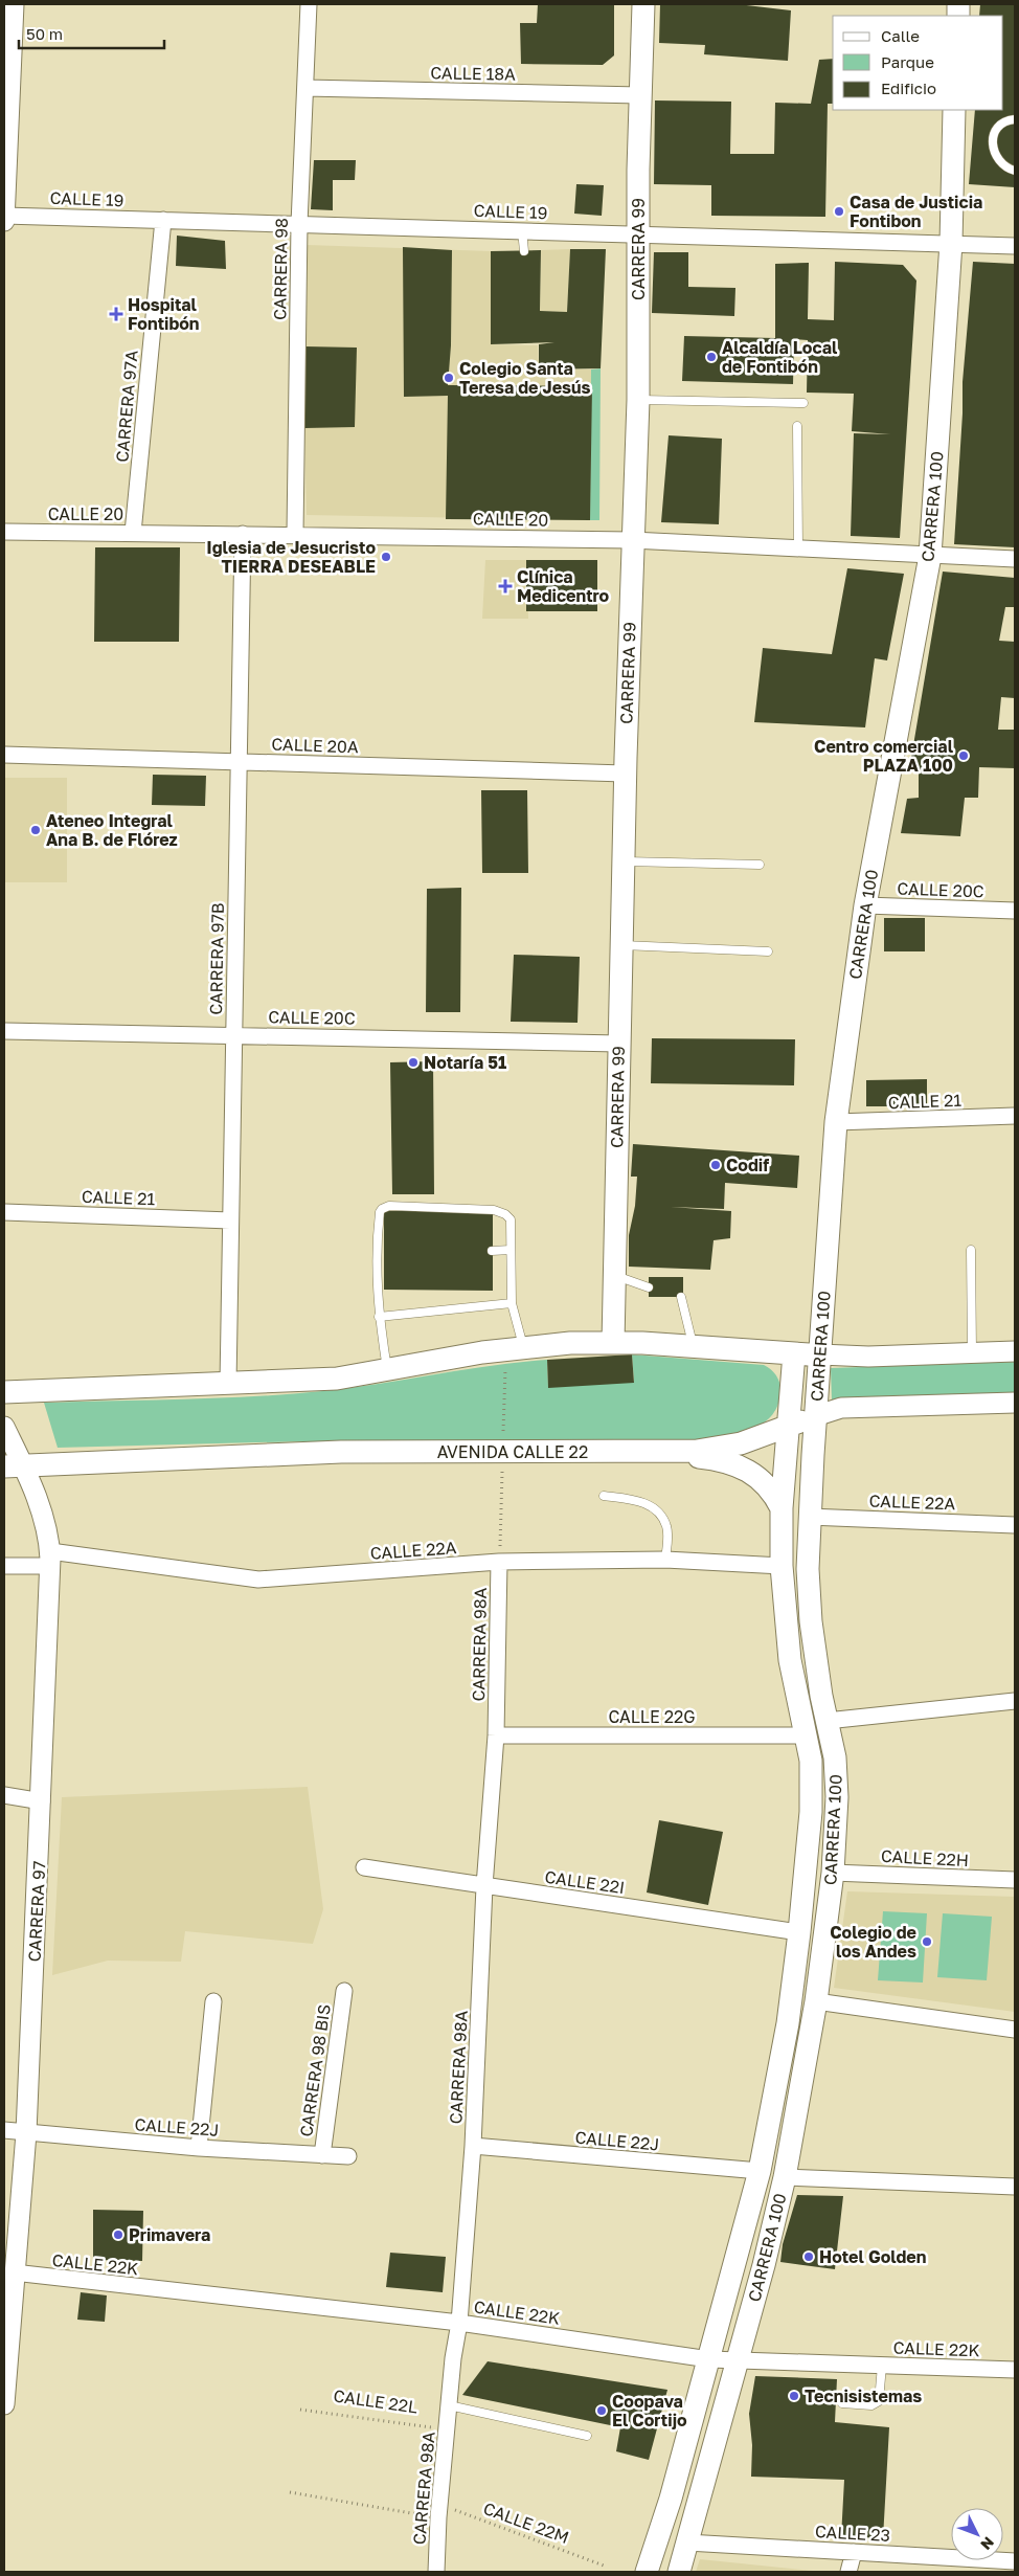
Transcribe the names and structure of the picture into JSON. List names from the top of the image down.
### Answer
{
  "streets": {
    "main road": ["CARRERA 99", "CARRERA 100", "AVENIDA CALLE 22"],
    "street": [
      "CALLE 18A",
      "CALLE 19",
      "CARRERA 98",
      "CARRERA 97A",
      "CALLE 20",
      "CALLE 20A",
      "CALLE 20C",
      "CARRERA 97B",
      "CALLE 21",
      "CALLE 22A",
      "CARRERA 98A",
      "CALLE 22G",
      "CALLE 22H",
      "CALLE 22I",
      "CARRERA 97",
      "CARRERA 98 BIS",
      "CALLE 22J",
      "CALLE 22K",
      "CALLE 23"
    ],
    "path": ["CALLE 22L", "CALLE 22M"]
  },
  "crossings": [
    ["CALLE 18A", "CARRERA 99"],
    ["CALLE 18A", "CARRERA 98"],
    ["CALLE 19", "CARRERA 99"],
    ["CALLE 19", "CARRERA 98"],
    ["CALLE 19", "CARRERA 97A"],
    ["CALLE 19", "CARRERA 100"],
    ["CARRERA 99", "CALLE 20"],
    ["CARRERA 99", "CALLE 20A"],
    ["CARRERA 99", "CALLE 20C"],
    ["CARRERA 98", "CALLE 20"],
    ["CARRERA 97A", "CALLE 20"],
    ["CARRERA 100", "CALLE 20"],
    ["CARRERA 100", "CALLE 20C"],
    ["CARRERA 100", "CALLE 21"],
    ["CARRERA 100", "AVENIDA CALLE 22"],
    ["CARRERA 100", "CALLE 22A"],
    ["CARRERA 100", "CALLE 22G"],
    ["CARRERA 100", "CALLE 22H"],
    ["CARRERA 100", "CALLE 22I"],
    ["CARRERA 100", "CALLE 22J"],
    ["CARRERA 100", "CALLE 22K"],
    ["CARRERA 100", "CALLE 23"],
    ["CALLE 20", "CARRERA 97B"],
    ["CALLE 20A", "CARRERA 97B"],
    ["CALLE 20C", "CARRERA 97B"],
    ["CARRERA 97B", "CALLE 21"],
    ["AVENIDA CALLE 22", "CARRERA 97"],
    ["CALLE 22A", "CARRERA 98A"],
    ["CALLE 22A", "CARRERA 97"],
    ["CARRERA 98A", "CALLE 22G"],
    ["CARRERA 98A", "CALLE 22I"],
    ["CARRERA 98A", "CALLE 22J"],
    ["CARRERA 98A", "CALLE 22K"],
    ["CARRERA 98A", "CALLE 22L"],
    ["CARRERA 98A", "CALLE 22M"],
    ["CARRERA 97", "CALLE 22J"],
    ["CARRERA 97", "CALLE 22K"],
    ["CARRERA 98 BIS", "CALLE 22J"]
  ],
  "places": {
    "other": [
      "Casa de Justicia Fontibon",
      "Alcaldía Local de Fontibón",
      "Colegio Santa Teresa de Jesús",
      "Iglesia de Jesucristo TIERRA DESEABLE",
      "Centro comercial PLAZA 100",
      "Ateneo Integral Ana B. de Flórez",
      "Notaría 51",
      "Codif",
      "Colegio de los Andes",
      "Primavera",
      "Hotel Golden",
      "Tecnisistemas",
      "Coopava El Cortijo"
    ],
    "health": ["Hospital Fontibón", "Clínica Medicentro"]
  },
  "legend": ["Calle", "Parque", "Edificio"],
  "scale_bar": "50 m",
  "north": "bottom right"
}
